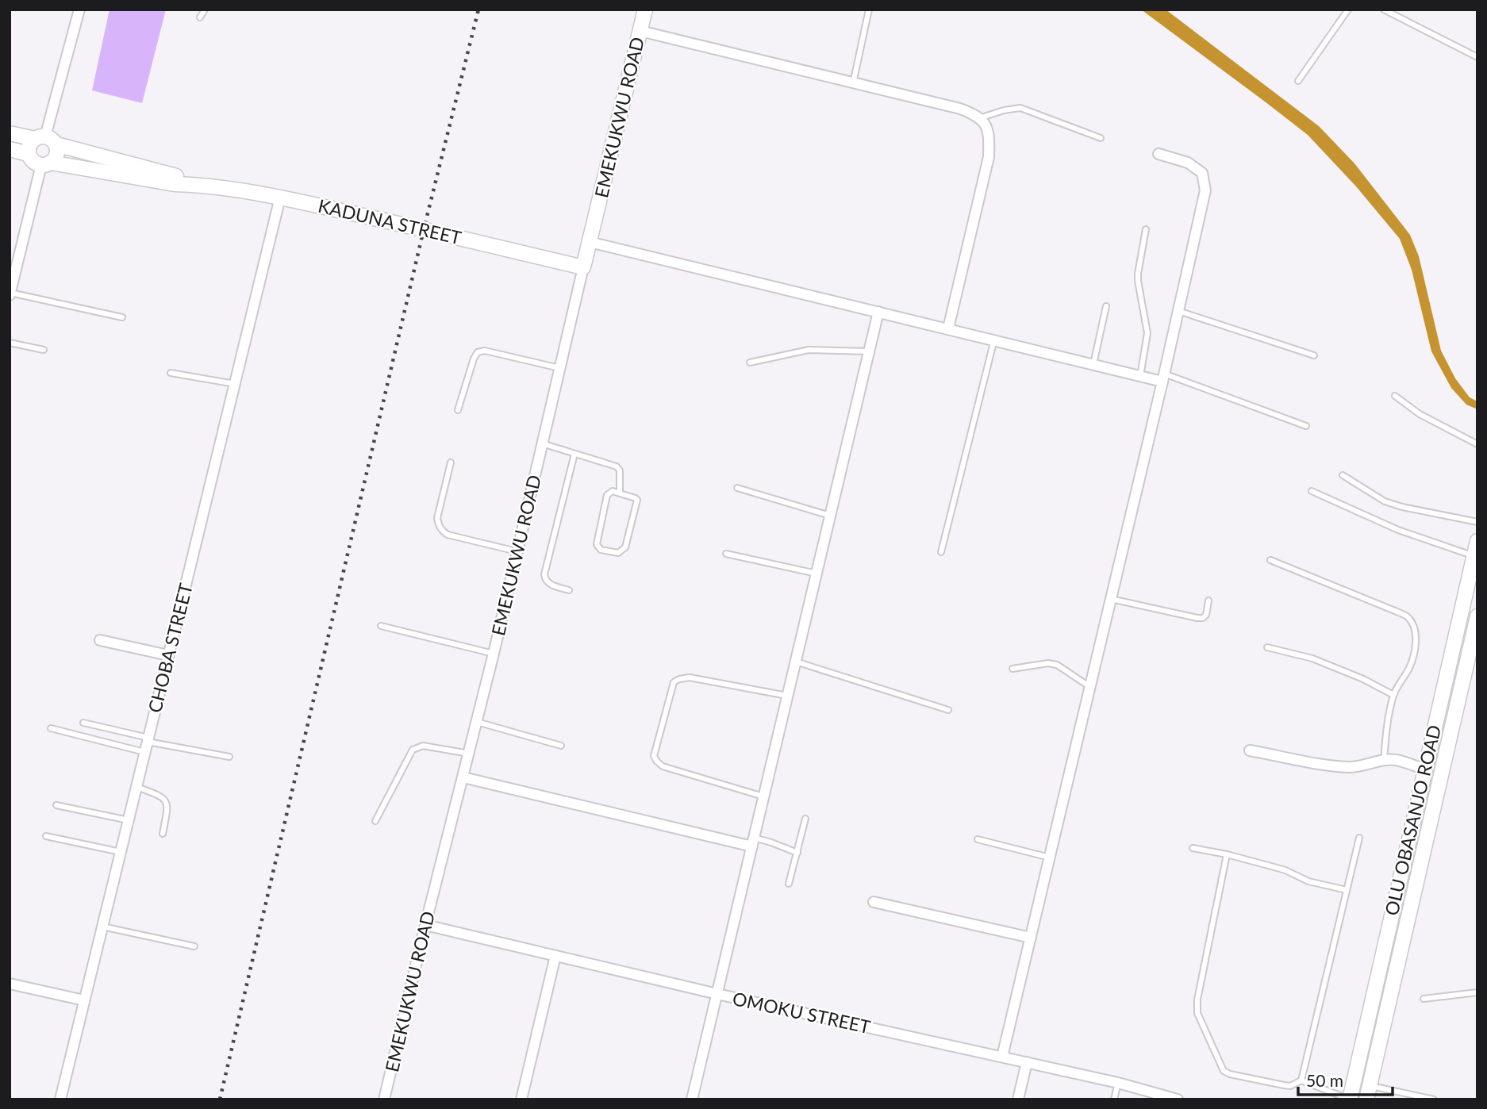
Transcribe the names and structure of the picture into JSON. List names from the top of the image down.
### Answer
{
  "streets": {
    "street": [
      "EMEKUKWU ROAD",
      "KADUNA STREET",
      "CHOBA STREET",
      "OLU OBASANJO ROAD",
      "OMOKU STREET"
    ]
  },
  "crossings": [
    ["EMEKUKWU ROAD", "KADUNA STREET"],
    ["EMEKUKWU ROAD", "OMOKU STREET"],
    ["KADUNA STREET", "CHOBA STREET"]
  ],
  "scale_bar": "50 m"
}
